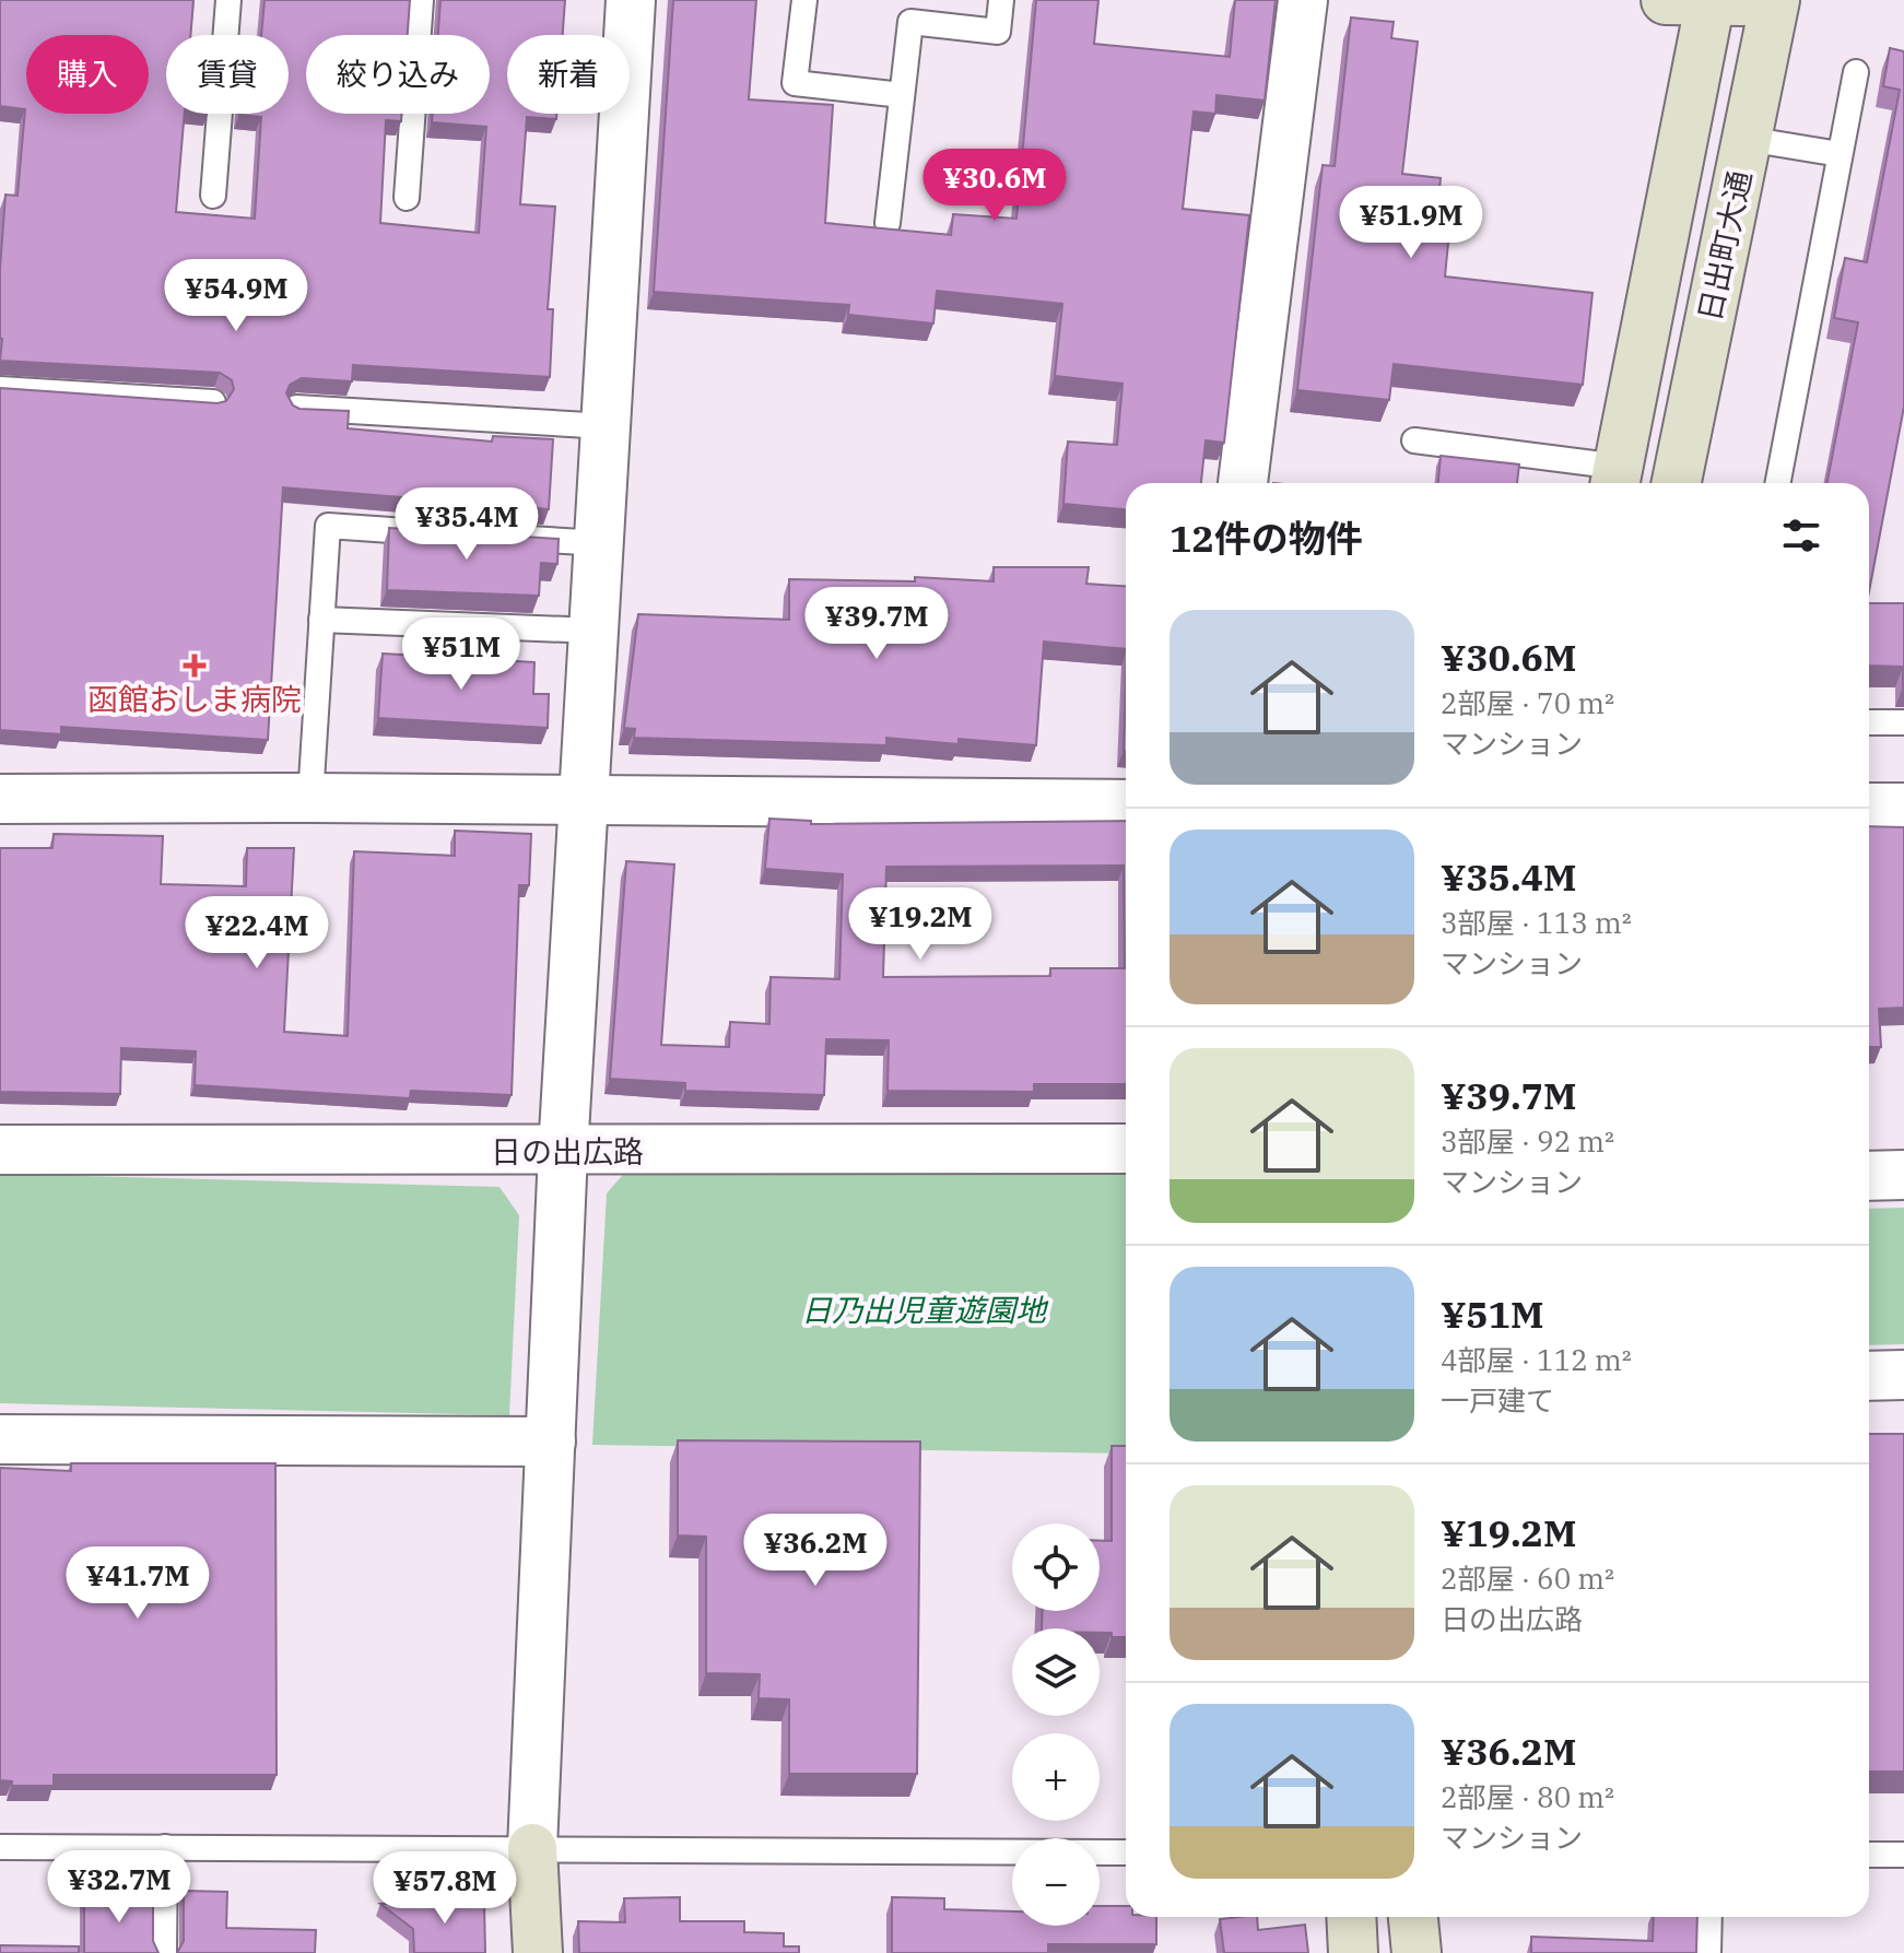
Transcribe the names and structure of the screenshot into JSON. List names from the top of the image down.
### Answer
{
  "streets": {
    "street": ["日出町大通", "日の出広路"]
  },
  "parks": ["日乃出児童遊園地"],
  "places": {
    "health": ["函館おしま病院"]
  },
  "page": {
    "chip": [
      "購入",
      "賃貸",
      "絞り込み",
      "新着"
    ],
    "price": [
      "¥30.6M",
      "¥51.9M",
      "¥54.9M",
      "¥35.4M",
      "¥39.7M",
      "¥51M",
      "¥19.2M",
      "¥22.4M",
      "¥36.2M",
      "¥41.7M",
      "¥32.7M",
      "¥57.8M"
    ],
    "heading": "12件の物件",
    "list": [
      {
        "name": "¥30.6M",
        "note": "2部屋 · 70 m² · マンション"
      },
      {
        "name": "¥35.4M",
        "note": "3部屋 · 113 m² · マンション"
      },
      {
        "name": "¥39.7M",
        "note": "3部屋 · 92 m² · マンション"
      },
      {
        "name": "¥51M",
        "note": "4部屋 · 112 m² · 一戸建て"
      },
      {
        "name": "¥19.2M",
        "note": "2部屋 · 60 m² · 日の出広路"
      },
      {
        "name": "¥36.2M",
        "note": "2部屋 · 80 m² · マンション"
      }
    ],
    "map_buttons": ["+", "−"]
  }
}
